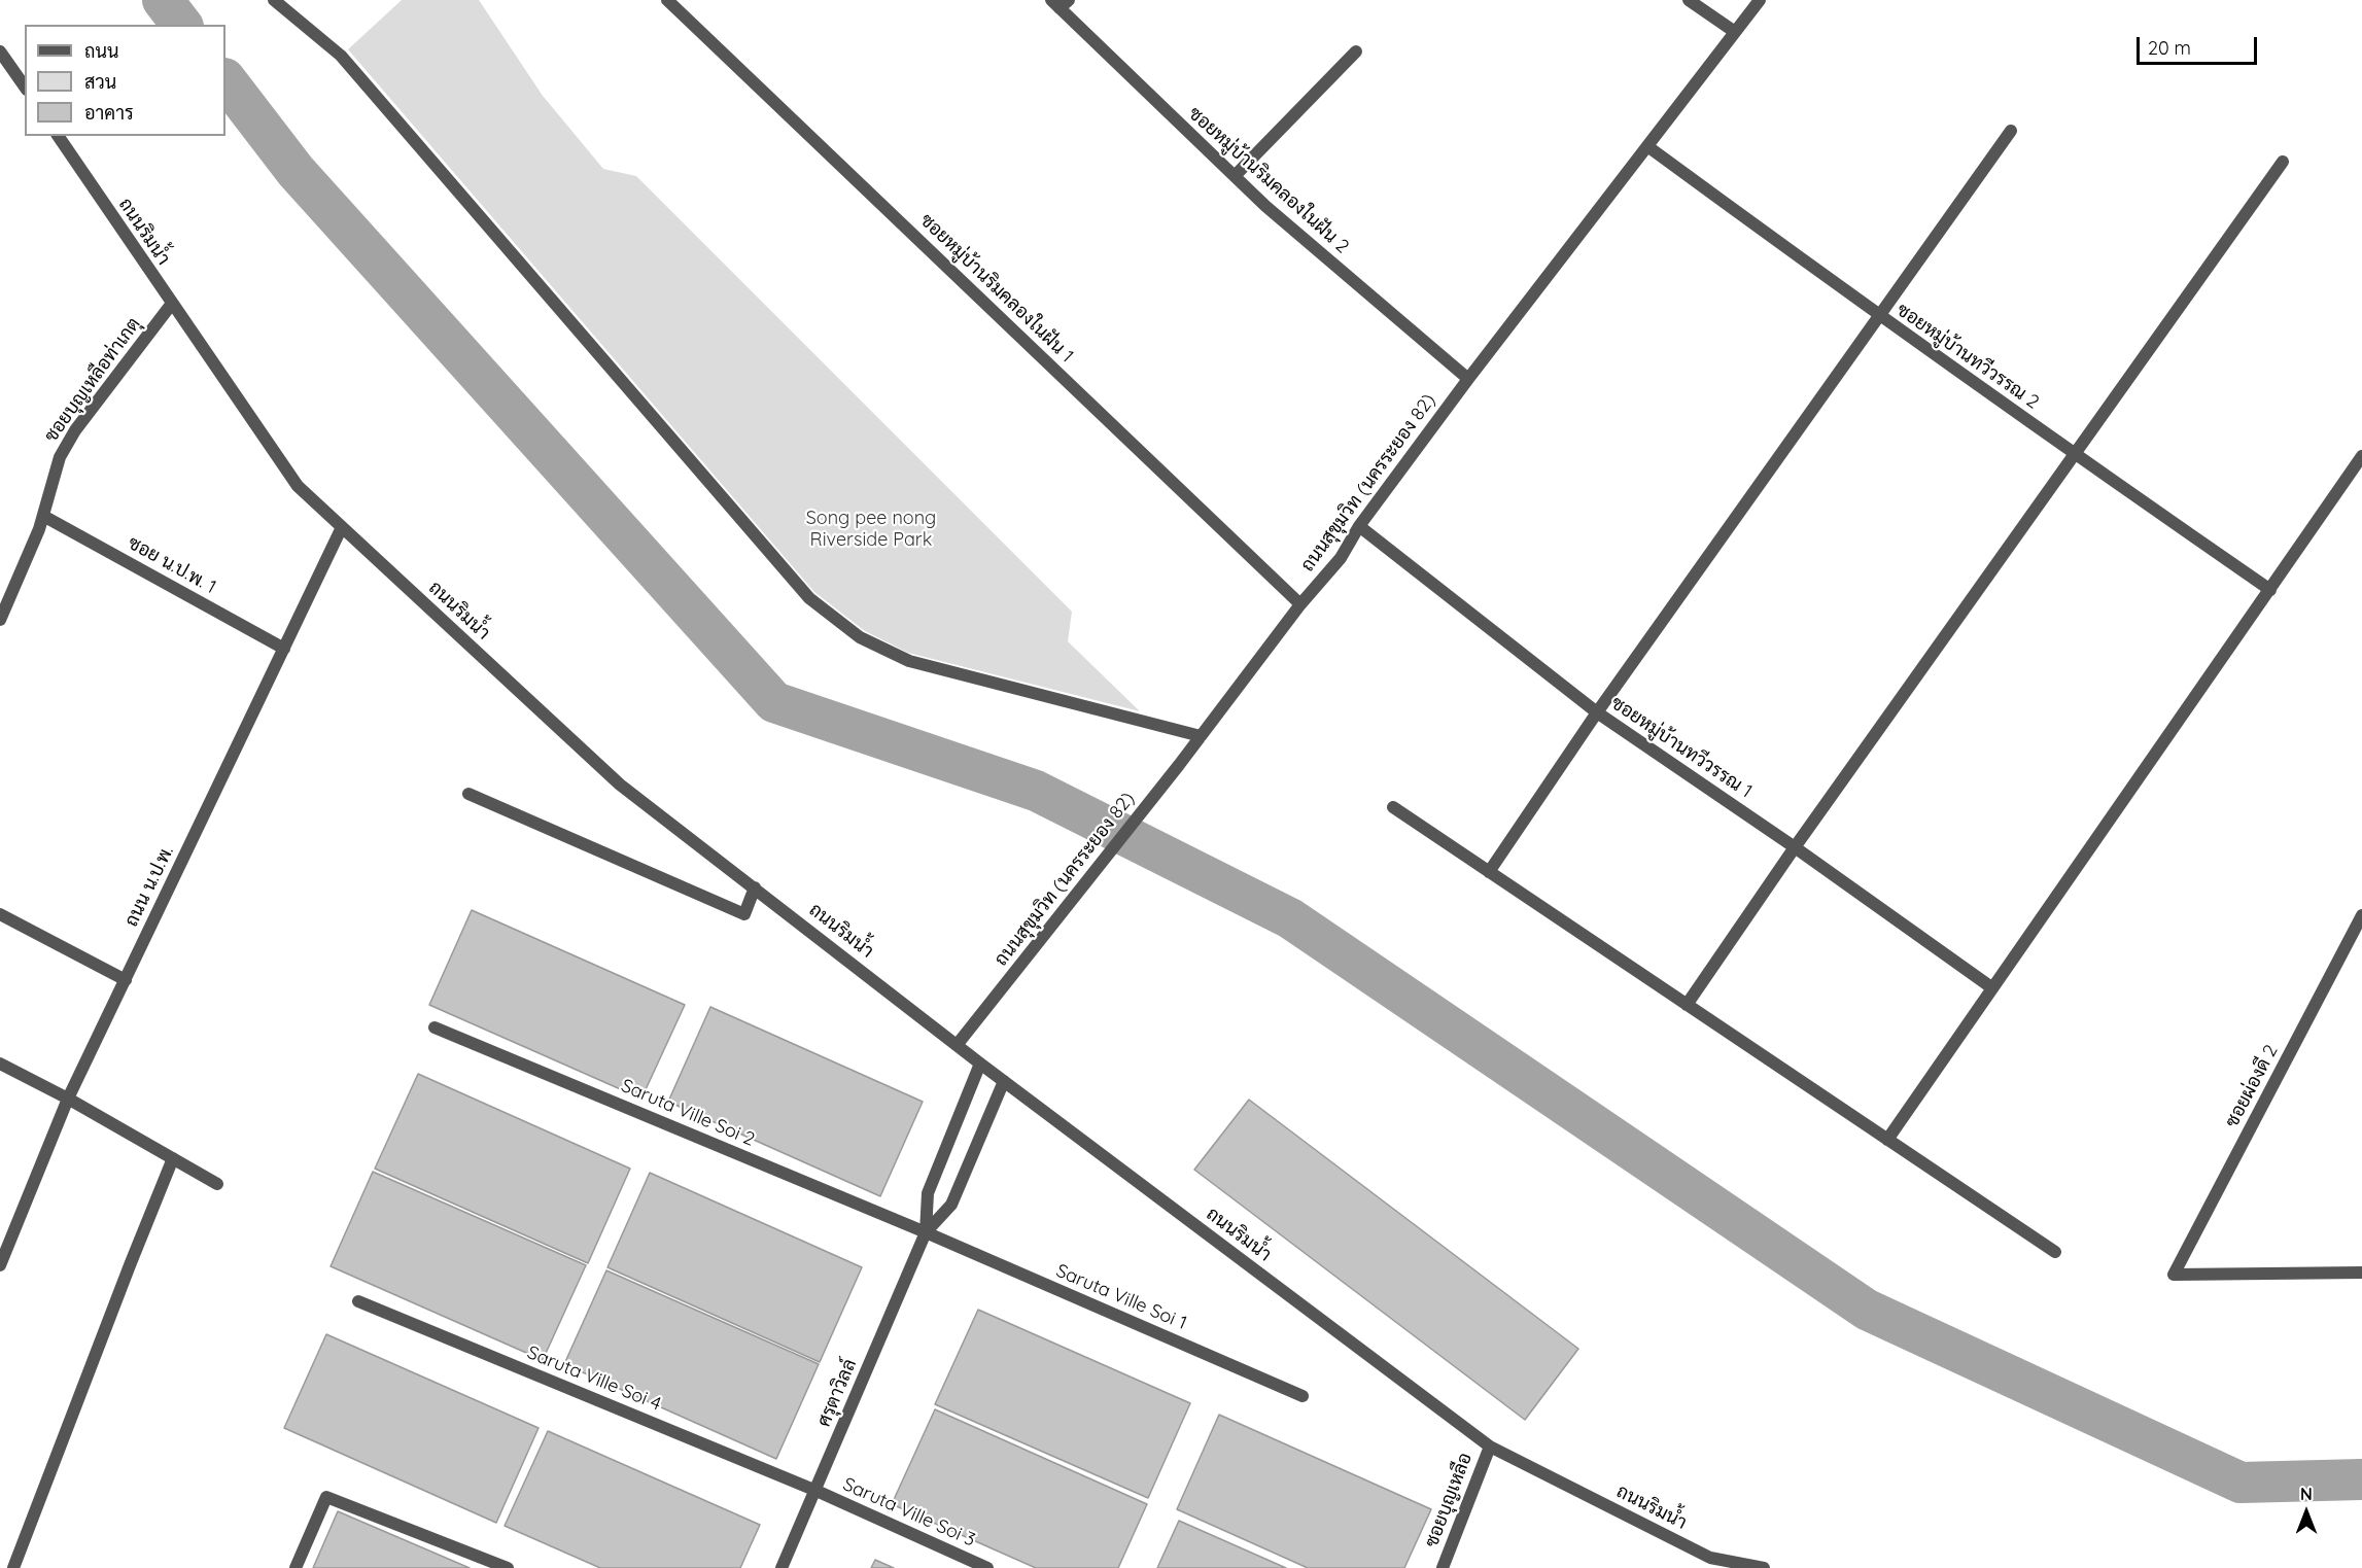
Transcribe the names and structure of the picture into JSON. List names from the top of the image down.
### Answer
{
  "streets": {
    "street": [
      "ซอยหมู่บ้านริมคลองในฝัน 2",
      "ถนนริมน้ำ",
      "ซอยหมู่บ้านริมคลองในฝัน 1",
      "ซอยหมู่บ้านทวีวรรณ 2",
      "ซอยบุญเหลือท่าเกตุ",
      "ถนนสุขุมวิท (นครระยอง 82)",
      "ซอย น.ป.พ. 1",
      "ซอยหมู่บ้านทวีวรรณ 1",
      "ถนน น.ป.พ.",
      "ซอยผ่องดี 2",
      "Saruta Ville Soi 2",
      "Saruta Ville Soi 1",
      "Saruta Ville Soi 4",
      "ศรุตาวิลล์",
      "ซอยบุญเหลือ",
      "Saruta Ville Soi 3"
    ]
  },
  "crossings": [
    ["ซอยหมู่บ้านริมคลองในฝัน 2", "ถนนสุขุมวิท (นครระยอง 82)"],
    ["ถนนริมน้ำ", "ซอยบุญเหลือท่าเกตุ"],
    ["ถนนริมน้ำ", "ถนนสุขุมวิท (นครระยอง 82)"],
    ["ถนนริมน้ำ", "ถนน น.ป.พ."],
    ["ถนนริมน้ำ", "ศรุตาวิลล์"],
    ["ถนนริมน้ำ", "ซอยบุญเหลือ"],
    ["ซอยหมู่บ้านริมคลองในฝัน 1", "ถนนสุขุมวิท (นครระยอง 82)"],
    ["ซอยหมู่บ้านทวีวรรณ 2", "ถนนสุขุมวิท (นครระยอง 82)"],
    ["ซอยบุญเหลือท่าเกตุ", "ซอย น.ป.พ. 1"],
    ["ถนนสุขุมวิท (นครระยอง 82)", "ซอยหมู่บ้านทวีวรรณ 1"],
    ["ซอย น.ป.พ. 1", "ถนน น.ป.พ."],
    ["Saruta Ville Soi 2", "Saruta Ville Soi 1"],
    ["Saruta Ville Soi 2", "ศรุตาวิลล์"],
    ["Saruta Ville Soi 1", "ศรุตาวิลล์"],
    ["Saruta Ville Soi 4", "ศรุตาวิลล์"],
    ["Saruta Ville Soi 4", "Saruta Ville Soi 3"],
    ["ศรุตาวิลล์", "Saruta Ville Soi 3"]
  ],
  "parks": ["Song pee nong Riverside Park"],
  "legend": ["ถนน", "สวน", "อาคาร"],
  "scale_bar": "20 m",
  "north": "top"
}
